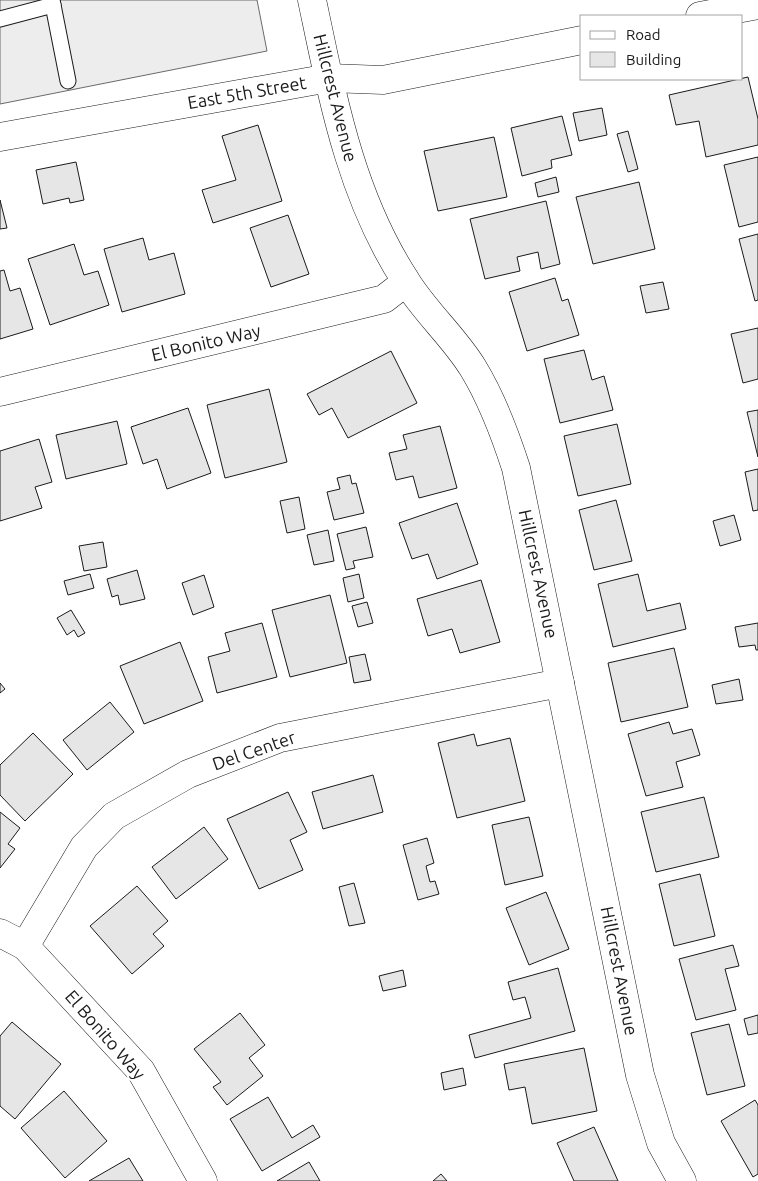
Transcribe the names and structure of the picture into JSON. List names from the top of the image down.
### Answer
{
  "streets": {
    "street": [
      "East 5th Street",
      "Hillcrest Avenue",
      "El Bonito Way",
      "Del Center"
    ]
  },
  "crossings": [
    ["East 5th Street", "Hillcrest Avenue"],
    ["Hillcrest Avenue", "El Bonito Way"],
    ["Hillcrest Avenue", "Del Center"],
    ["El Bonito Way", "Del Center"]
  ],
  "legend": ["Road", "Building"]
}
